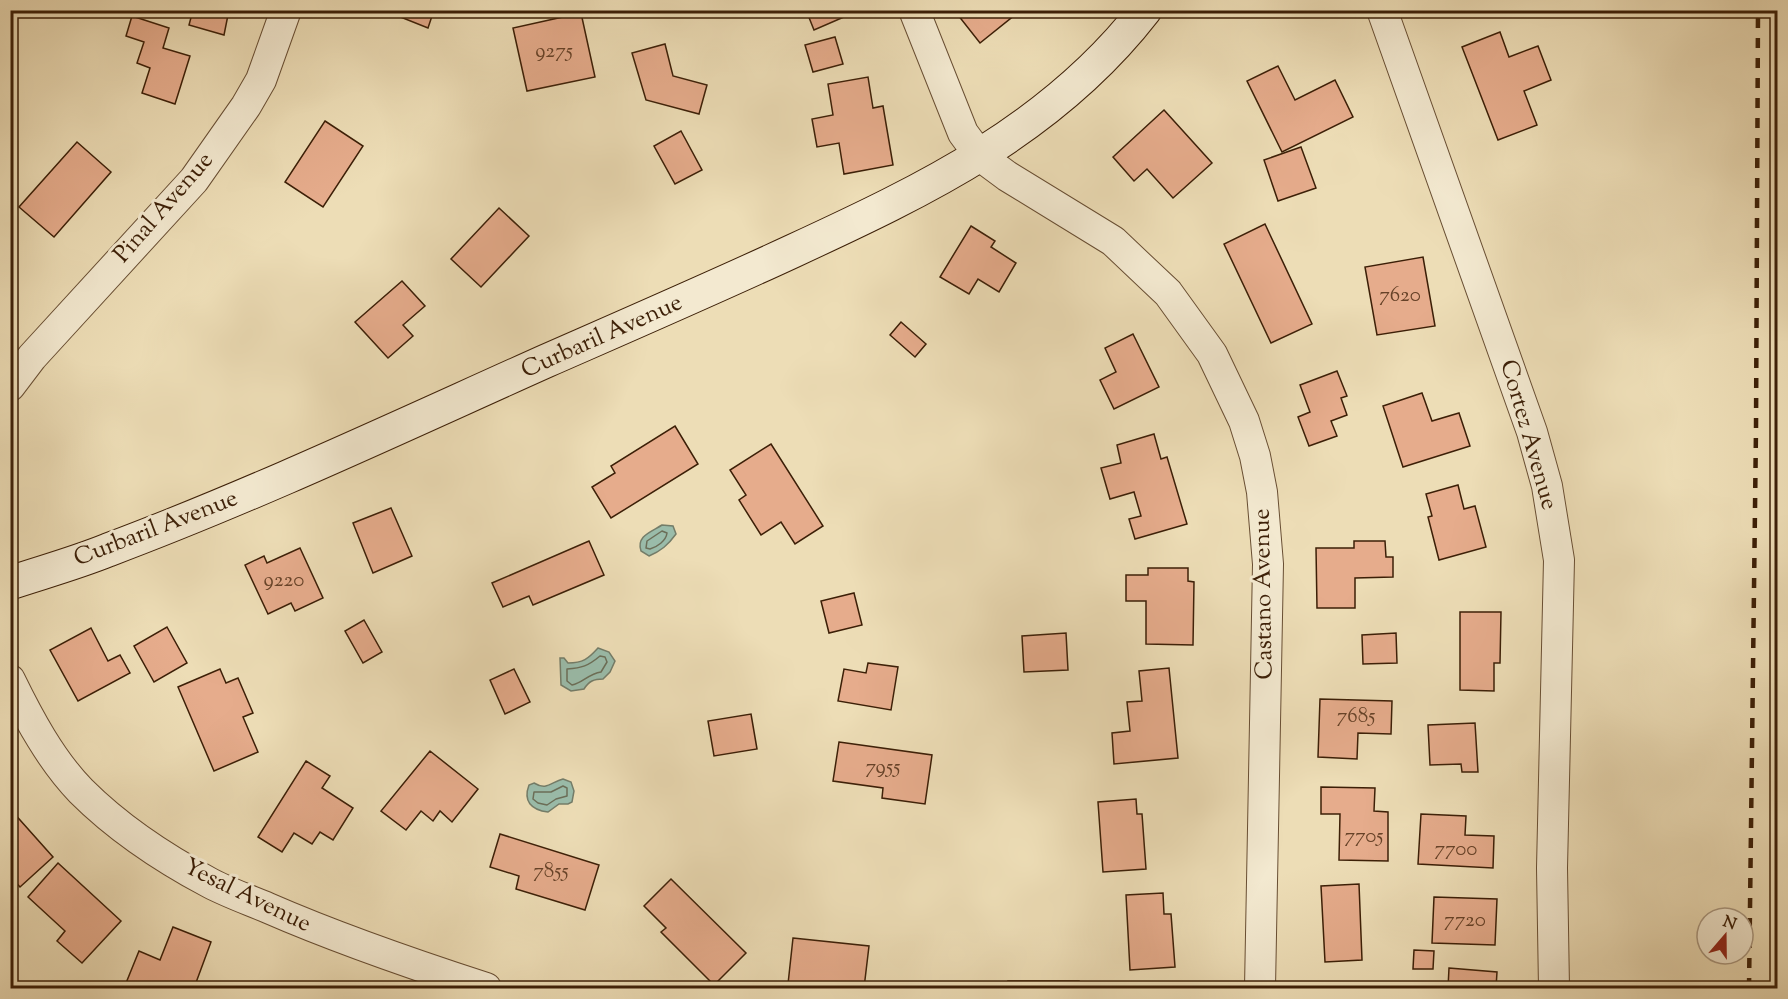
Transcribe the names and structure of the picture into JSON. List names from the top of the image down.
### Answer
{
  "streets": {
    "street": [
      "Pinal Avenue",
      "Curbaril Avenue",
      "Cortez Avenue",
      "Castano Avenue",
      "Yesal Avenue"
    ]
  },
  "crossings": [
    ["Curbaril Avenue", "Castano Avenue"]
  ],
  "house_numbers": [
    "9275",
    "7620",
    "9220",
    "7685",
    "7955",
    "7705",
    "7700",
    "7855",
    "7720"
  ],
  "north": "top"
}
